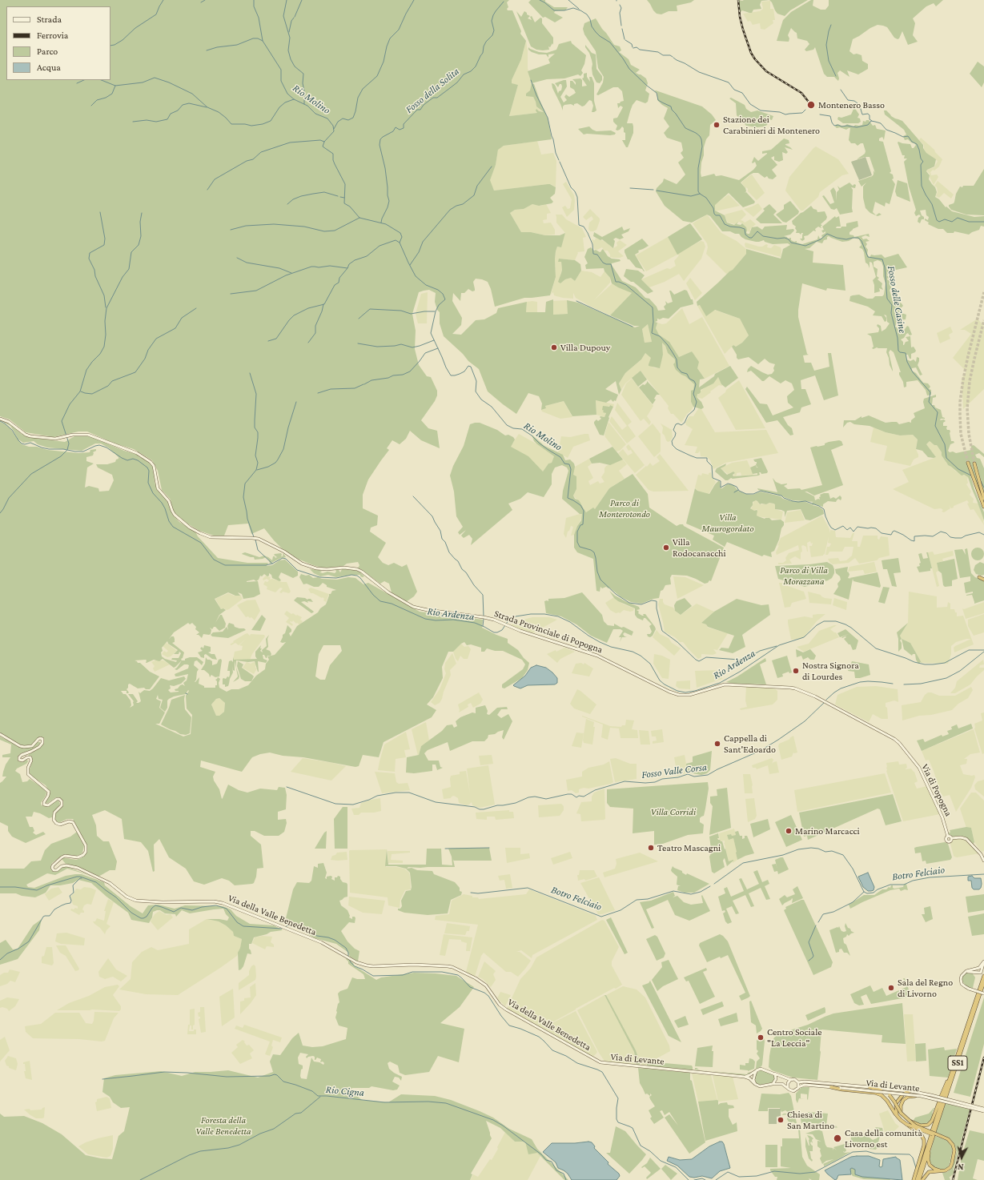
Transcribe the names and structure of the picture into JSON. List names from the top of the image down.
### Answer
{
  "streets": {
    "highway": ["SS1"],
    "main road": [
      "Strada Provinciale di Popogna",
      "Via di Popogna",
      "Via della Valle Benedetta",
      "Via di Levante"
    ]
  },
  "crossings": [
    ["Strada Provinciale di Popogna", "Via di Popogna"],
    ["Via della Valle Benedetta", "Via di Levante"]
  ],
  "water": [
    "Fosso della Solita",
    "Rio Molino",
    "Fosso delle Casine",
    "Rio Ardenza",
    "Fosso Valle Corsa",
    "Botro Felciaio",
    "Rio Cigna"
  ],
  "parks": [
    "Parco di Monterotondo",
    "Villa Maurogordato",
    "Parco di Villa Morazzana",
    "Villa Corridi",
    "Foresta della Valle Benedetta"
  ],
  "places": [
    "Montenero Basso",
    "Stazione dei Carabinieri di Montenero",
    "Villa Dupouy",
    "Villa Rodocanacchi",
    "Nostra Signora di Lourdes",
    "Cappella di Sant'Edoardo",
    "Marino Marcacci",
    "Teatro Mascagni",
    "Sala del Regno di Livorno",
    "Centro Sociale \"La Leccia\"",
    "Chiesa di San Martino",
    "Casa della comunità Livorno est"
  ],
  "legend": [
    "Strada",
    "Ferrovia",
    "Parco",
    "Acqua"
  ],
  "north": "bottom"
}
